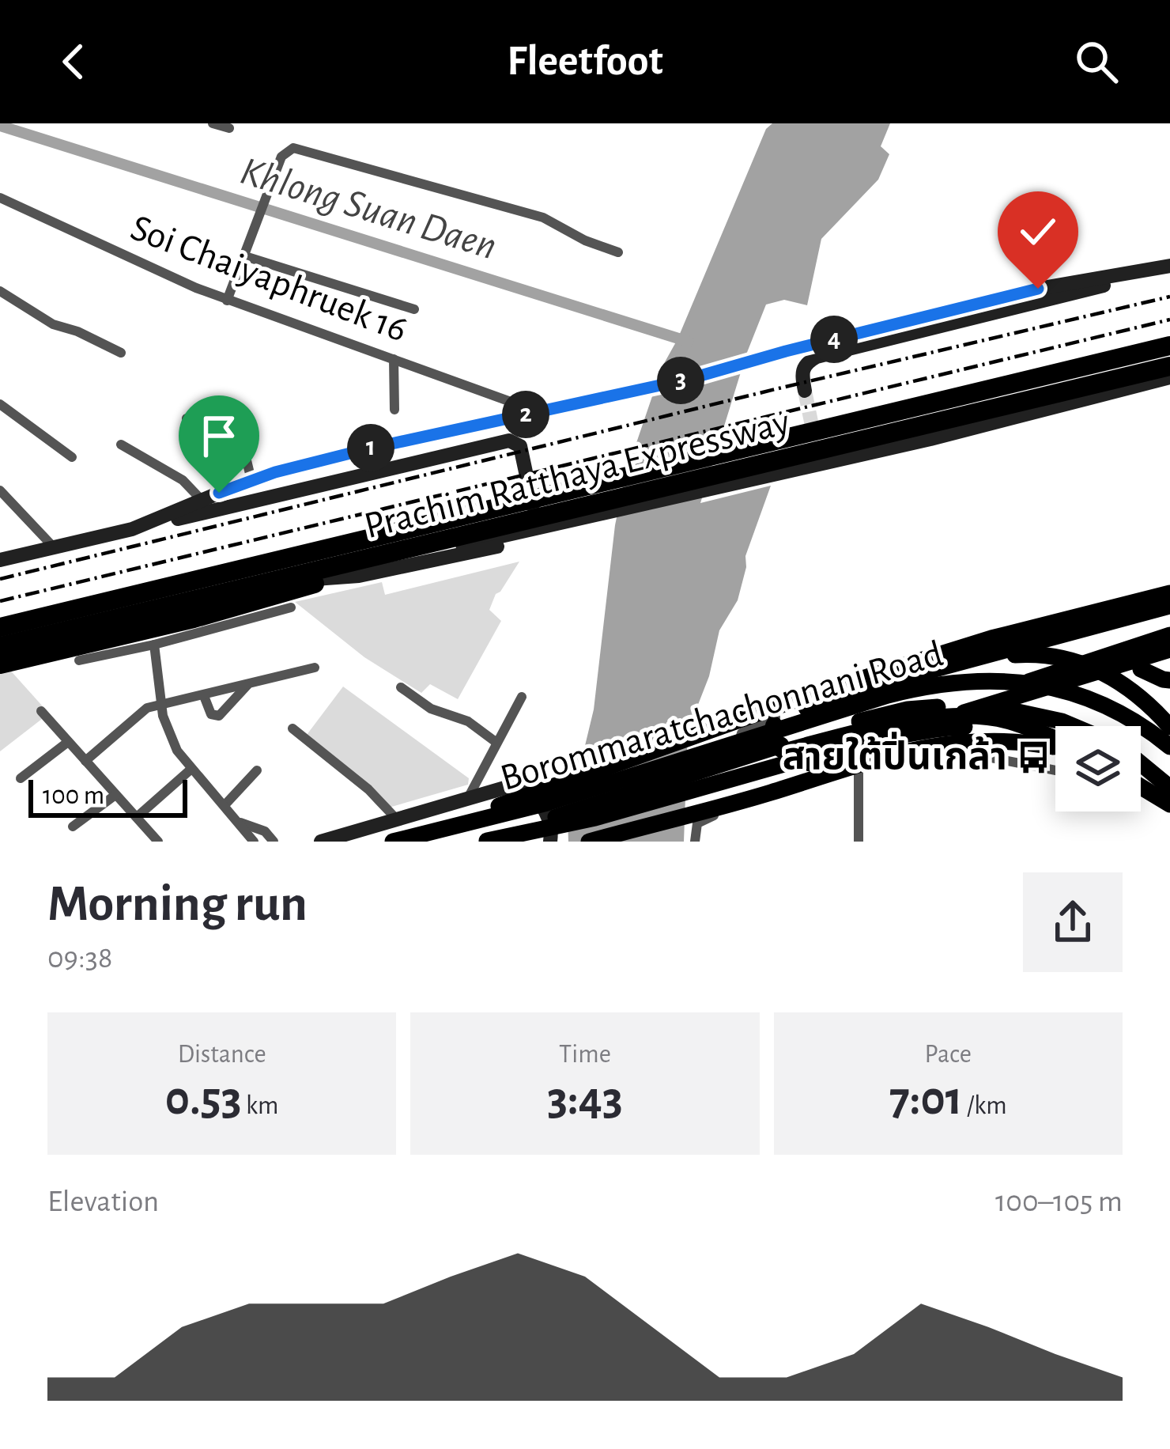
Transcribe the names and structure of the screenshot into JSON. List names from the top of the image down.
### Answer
{
  "streets": {
    "highway": ["Prachim Ratthaya Expressway"],
    "main road": ["Borommaratchachonnani Road"],
    "street": ["Soi Chaiyaphruek 16"]
  },
  "water": ["Khlong Suan Daen"],
  "places": {
    "bus stop": ["สายใต้ปิ่นเกล้า"]
  },
  "scale_bar": "100 m",
  "page": {
    "header": "Fleetfoot",
    "pins": [
      "4",
      "3",
      "2",
      "1"
    ],
    "scale": "100 m",
    "heading": ["Morning run", "09:38"],
    "stats": [
      ["Distance", "0.53 km"],
      ["Time", "3:43"],
      ["Pace", "7:01 /km"]
    ],
    "chart": ["Elevation", "100–105 m"]
  }
}
